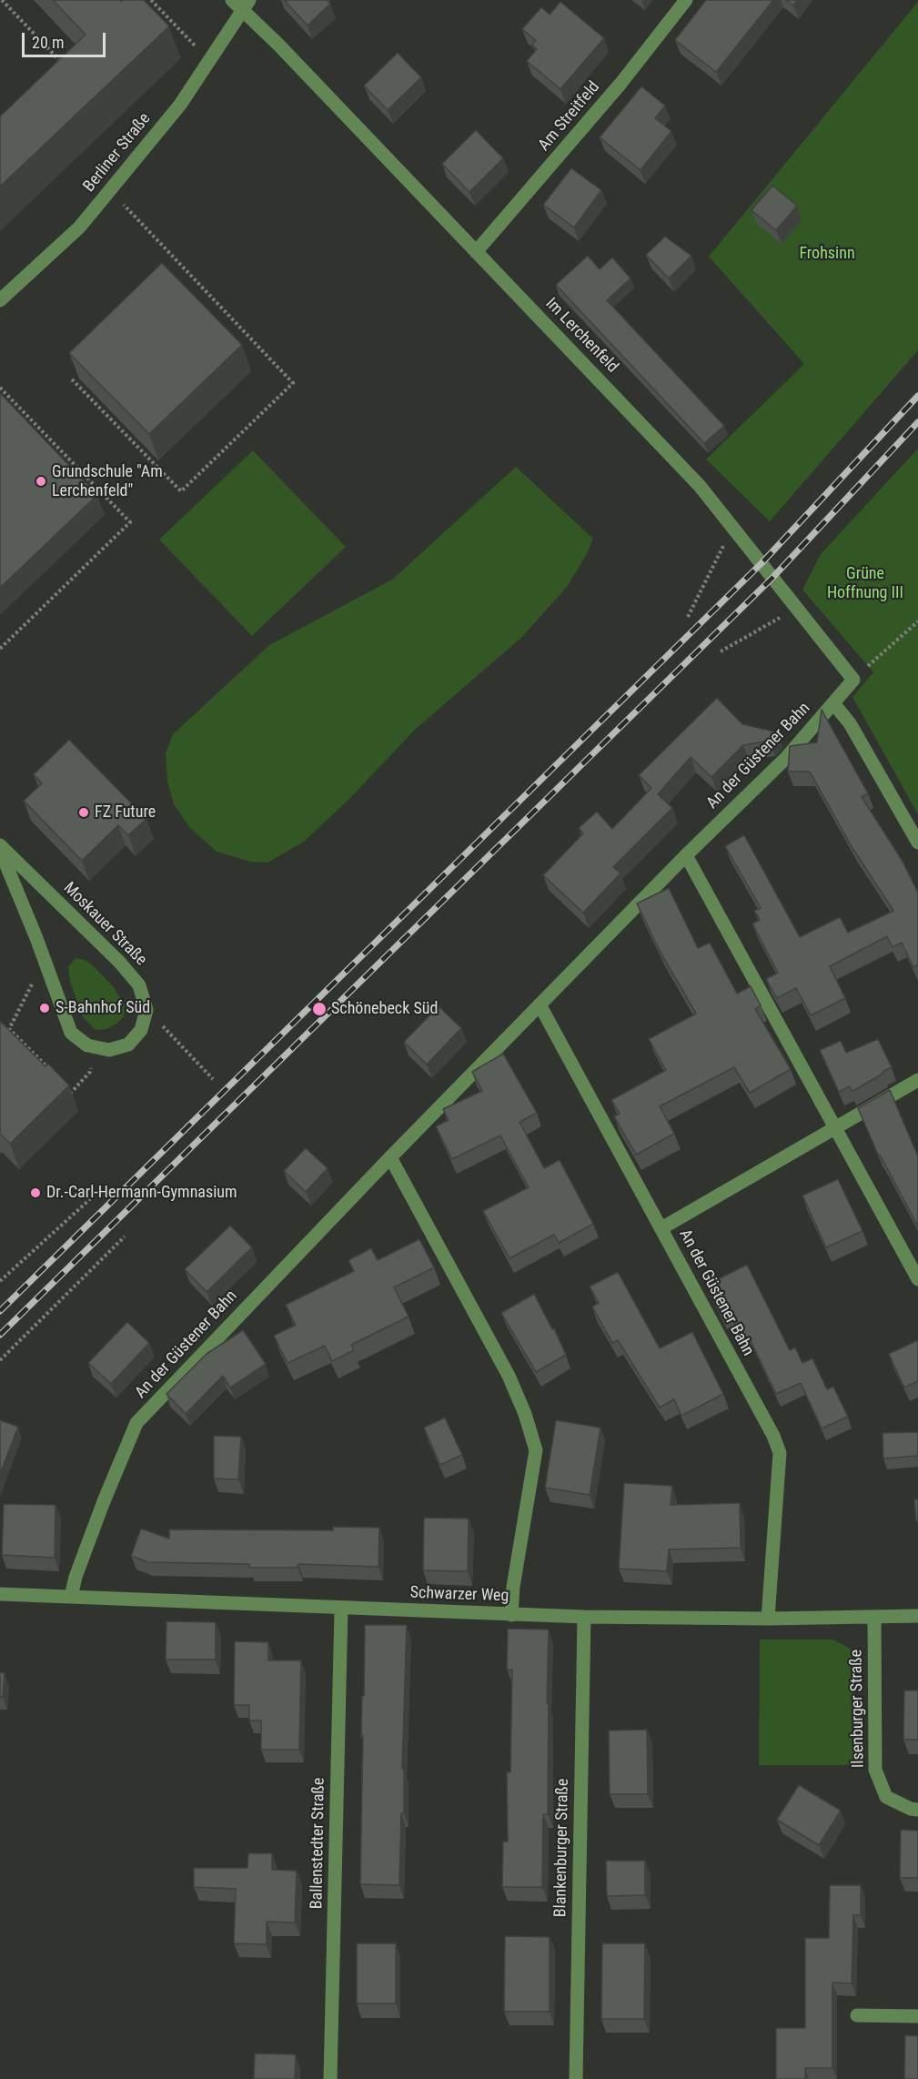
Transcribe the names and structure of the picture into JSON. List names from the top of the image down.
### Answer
{
  "streets": {
    "street": [
      "Am Streitfeld",
      "Berliner Straße",
      "Im Lerchenfeld",
      "An der Güstener Bahn",
      "Moskauer Straße",
      "Schwarzer Weg",
      "Ilsenburger Straße",
      "Ballenstedter Straße",
      "Blankenburger Straße"
    ]
  },
  "crossings": [
    ["Am Streitfeld", "Im Lerchenfeld"],
    ["Berliner Straße", "Im Lerchenfeld"],
    ["An der Güstener Bahn", "Schwarzer Weg"],
    ["Schwarzer Weg", "Ilsenburger Straße"],
    ["Schwarzer Weg", "Ballenstedter Straße"],
    ["Schwarzer Weg", "Blankenburger Straße"]
  ],
  "parks": ["Frohsinn", "Grüne Hoffnung III"],
  "places": [
    "Grundschule \"Am Lerchenfeld\"",
    "FZ Future",
    "S-Bahnhof Süd",
    "Schönebeck Süd",
    "Dr.-Carl-Hermann-Gymnasium"
  ],
  "scale_bar": "20 m"
}
